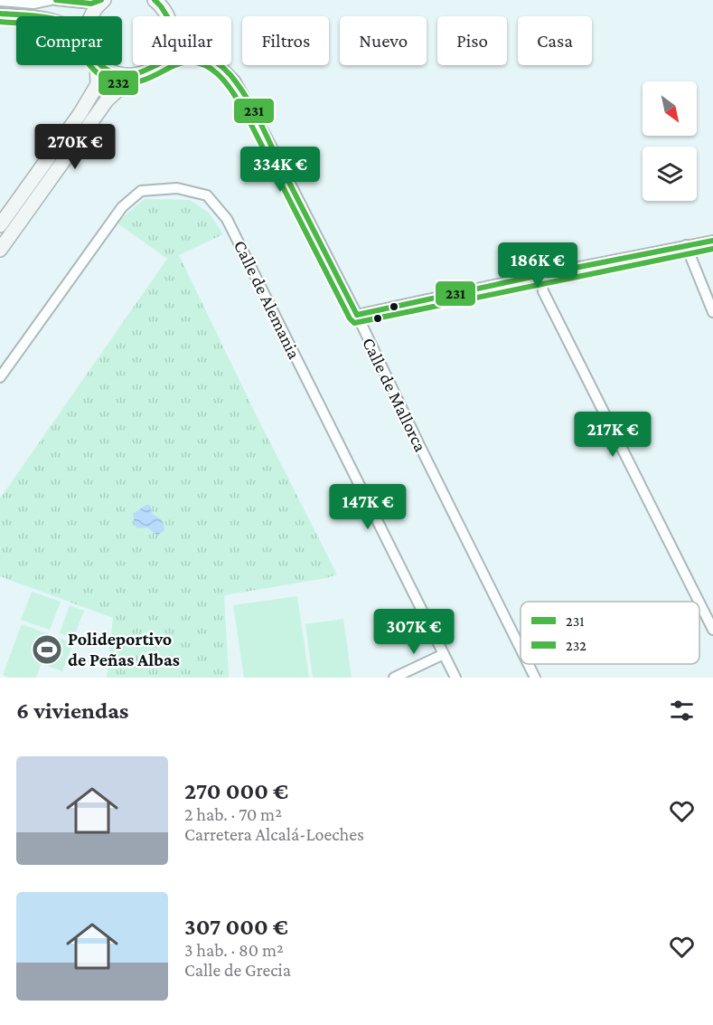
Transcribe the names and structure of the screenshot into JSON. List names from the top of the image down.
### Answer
{
  "streets": {
    "street": ["Calle de Alemania", "Calle de Mallorca"]
  },
  "places": {
    "sports": ["Polideportivo de Peñas Albas"]
  },
  "lines": ["transit line 231", "transit line 232"],
  "legend": ["231", "232"],
  "north": "bottom right",
  "page": {
    "chip": [
      "Comprar",
      "Alquilar",
      "Filtros",
      "Nuevo",
      "Piso",
      "Casa"
    ],
    "price": [
      "270K €",
      "334K €",
      "186K €",
      "217K €",
      "147K €",
      "307K €"
    ],
    "heading": "6 viviendas",
    "list": [
      {
        "name": "270 000 €",
        "note": "2 hab. · 70 m² · Carretera Alcalá-Loeches"
      },
      {
        "name": "307 000 €",
        "note": "3 hab. · 80 m² · Calle de Grecia"
      }
    ]
  }
}
